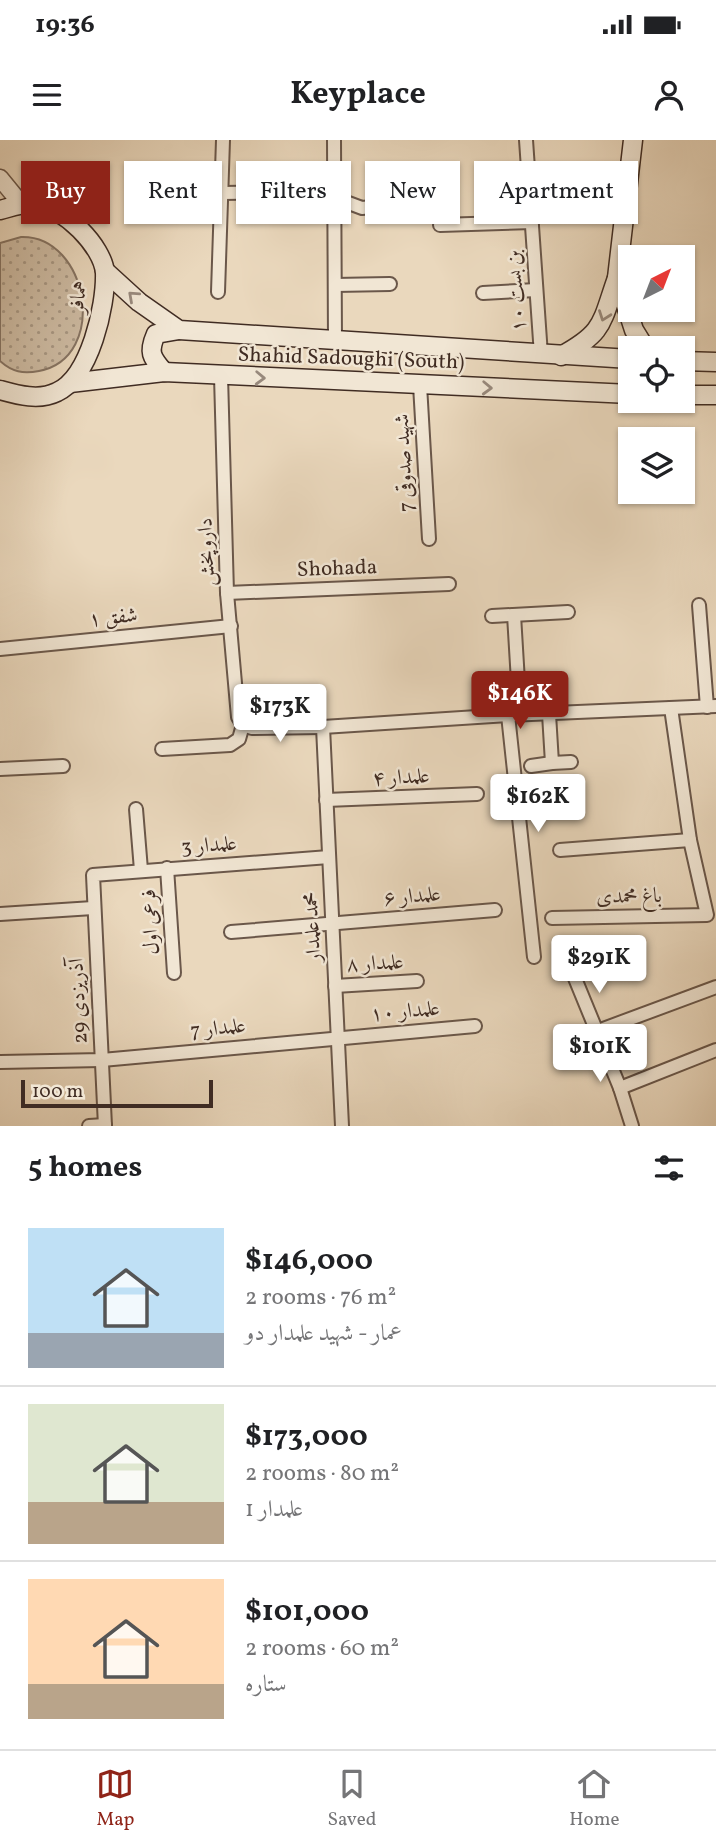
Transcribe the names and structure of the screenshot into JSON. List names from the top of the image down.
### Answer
{
  "streets": {
    "main road": ["همافر", "Shahid Sadoughi (South)"],
    "street": [
      "بن بست ۱۰",
      "شهید صدوقی 7",
      "داروپخش",
      "Shohada",
      "شفق ۱",
      "علمدار ۴",
      "علمدار 3",
      "علمدار ۶",
      "باغ محمدی",
      "فرعی اول",
      "محمد علمدار",
      "علمدار ۸",
      "آذریزدی 29",
      "علمدار ۱۰",
      "علمدار 7"
    ]
  },
  "crossings": [
    ["بن بست ۱۰", "Shahid Sadoughi (South)"],
    ["همافر", "Shahid Sadoughi (South)"],
    ["Shahid Sadoughi (South)", "شهید صدوقی 7"],
    ["Shahid Sadoughi (South)", "داروپخش"],
    ["داروپخش", "Shohada"],
    ["داروپخش", "شفق ۱"],
    ["علمدار ۴", "محمد علمدار"],
    ["علمدار 3", "فرعی اول"],
    ["علمدار 3", "محمد علمدار"],
    ["علمدار 3", "آذریزدی 29"],
    ["علمدار ۶", "محمد علمدار"],
    ["محمد علمدار", "علمدار ۸"],
    ["محمد علمدار", "علمدار ۱۰"],
    ["محمد علمدار", "علمدار 7"],
    ["آذریزدی 29", "علمدار 7"],
    ["علمدار ۱۰", "علمدار 7"]
  ],
  "scale_bar": "100 m",
  "north": "top right",
  "page": {
    "status": "19:36",
    "header": "Keyplace",
    "chip": [
      "Buy",
      "Rent",
      "Filters",
      "New",
      "Apartment"
    ],
    "price": [
      "$146K",
      "$173K",
      "$162K",
      "$291K",
      "$101K"
    ],
    "scale": "100 m",
    "heading": "5 homes",
    "list": [
      {
        "name": "$146,000",
        "note": "2 rooms · 76 m² · عمار - شهید علمدار دو"
      },
      {
        "name": "$173,000",
        "note": "2 rooms · 80 m² · علمدار 1"
      },
      {
        "name": "$101,000",
        "note": "2 rooms · 60 m² · ستاره"
      }
    ],
    "tabs": ["Map", "Saved", "Home"]
  }
}
